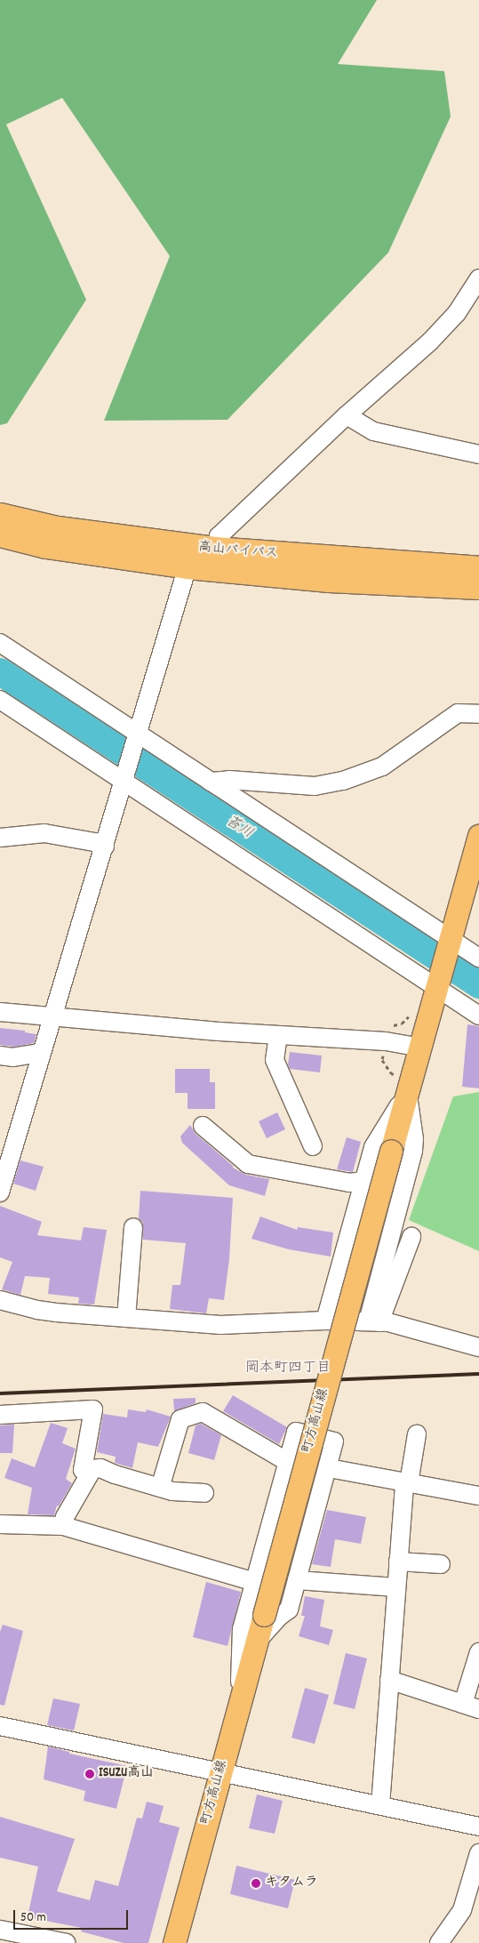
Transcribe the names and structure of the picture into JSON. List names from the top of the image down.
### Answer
{
  "streets": {
    "highway": ["高山バイパス"],
    "main road": ["町方高山線"]
  },
  "districts": ["岡本町四丁目"],
  "water": ["苔川"],
  "places": ["ISUZU高山", "キタムラ"],
  "scale_bar": "50 m"
}
